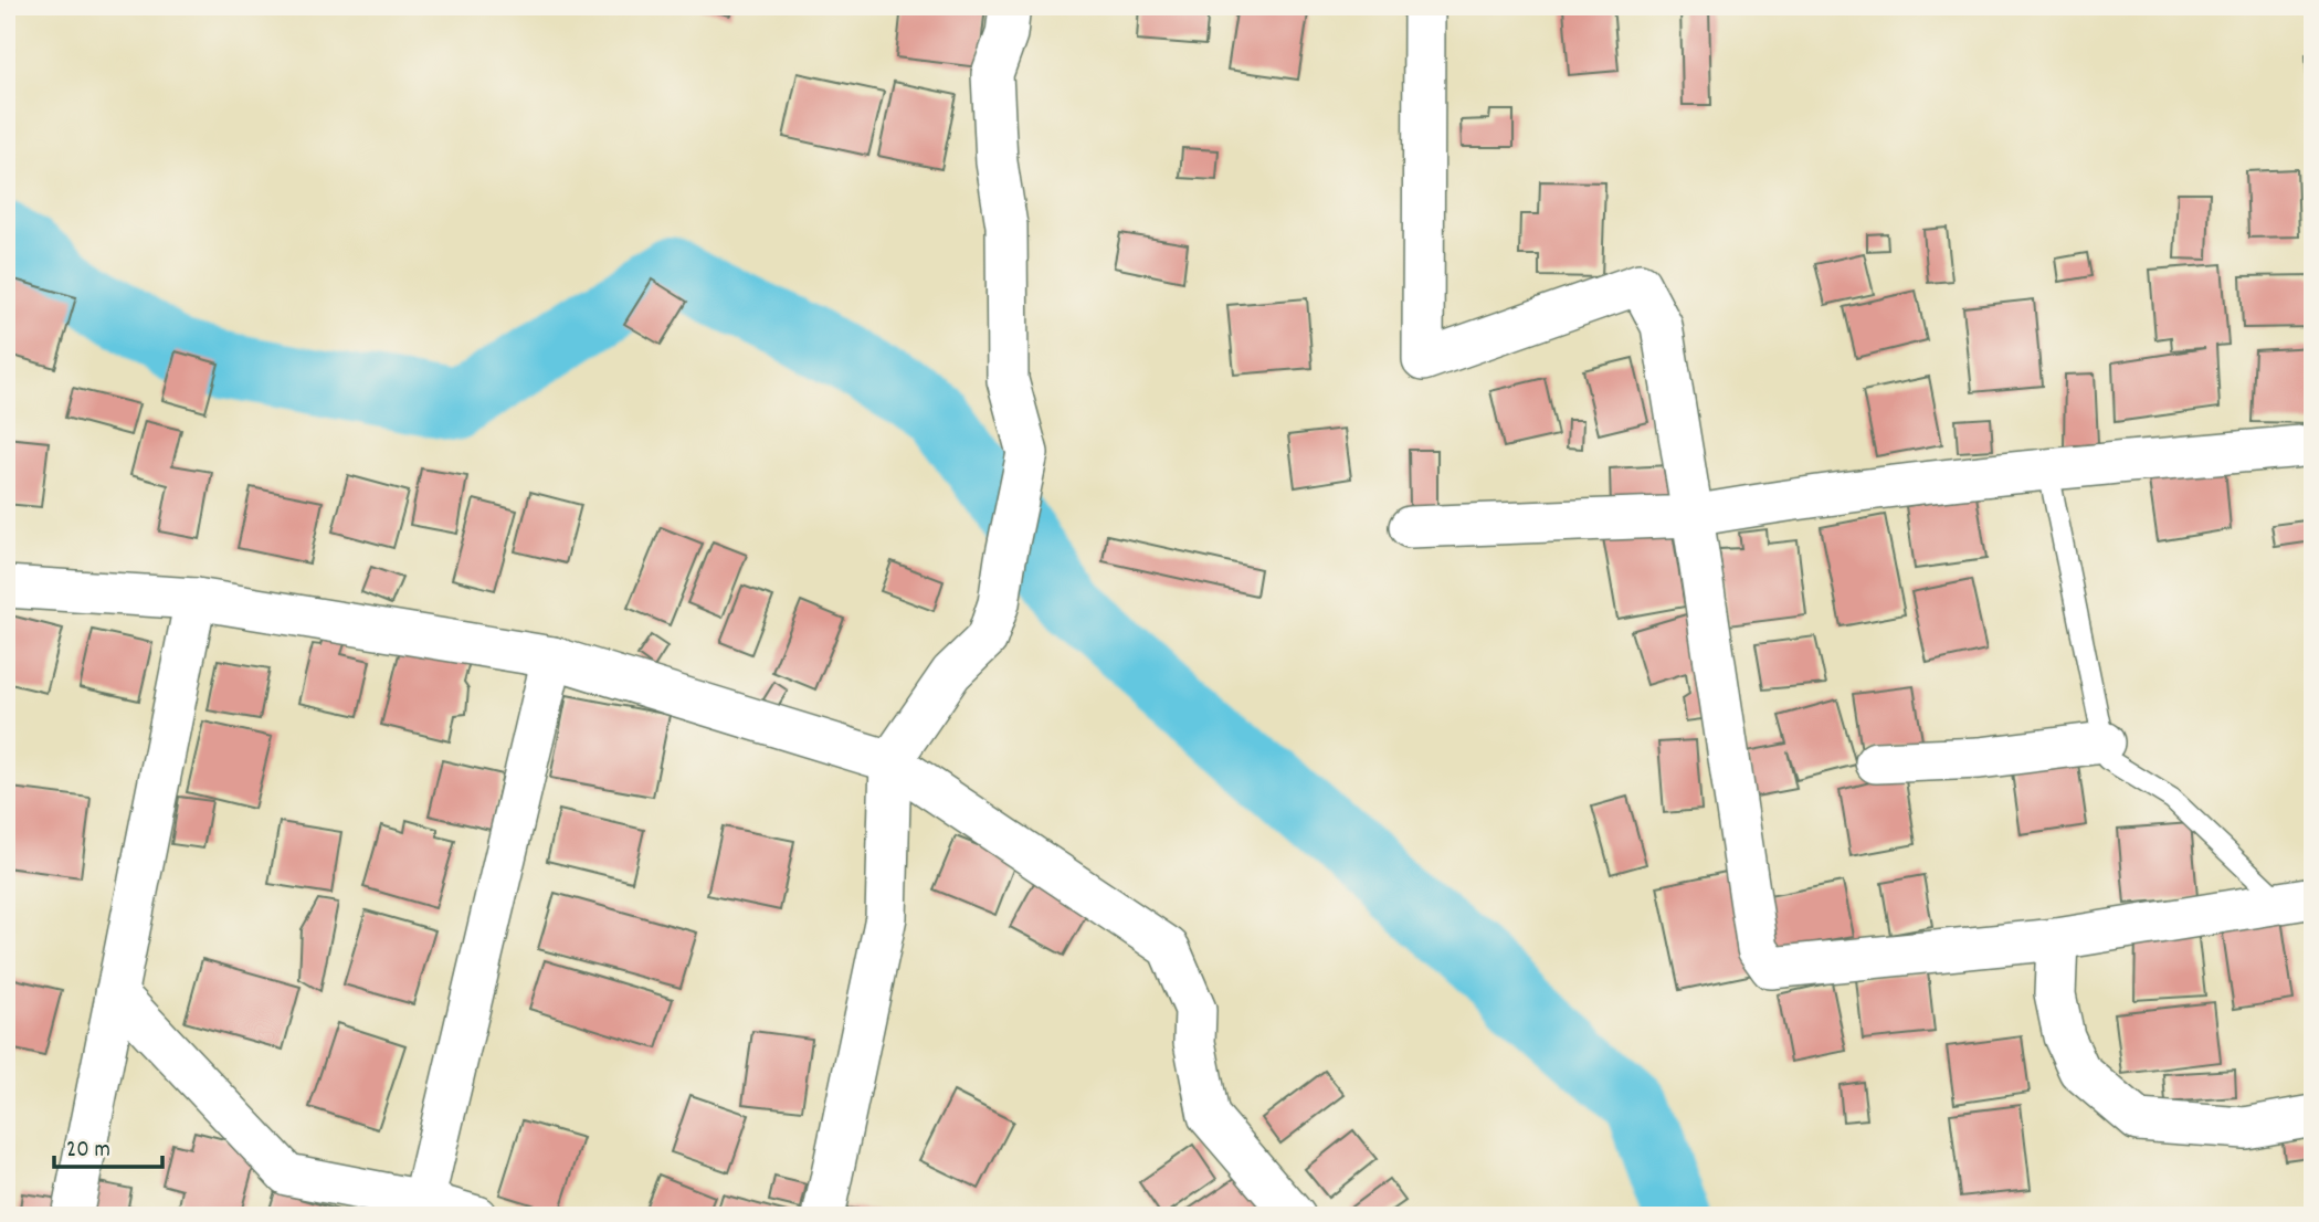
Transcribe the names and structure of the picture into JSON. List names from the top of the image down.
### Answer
{
  "scale_bar": "20 m"
}
